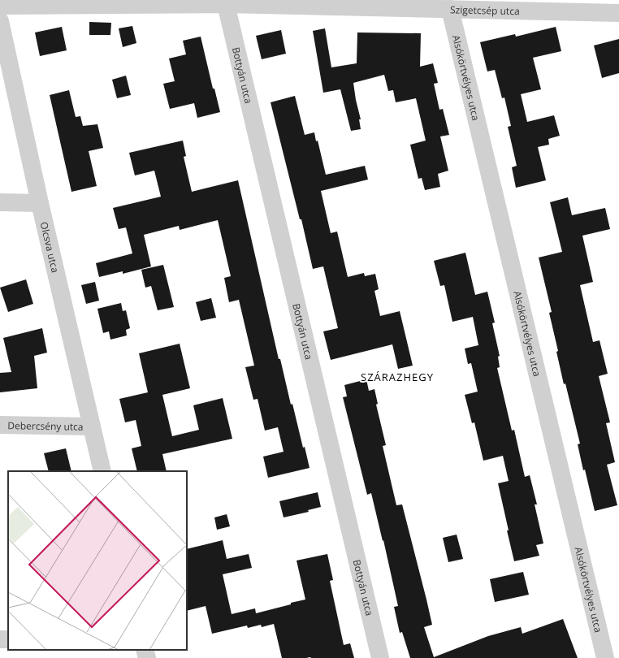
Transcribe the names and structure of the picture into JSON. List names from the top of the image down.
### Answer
{
  "streets": {
    "street": [
      "Szigetcsép utca",
      "Bottyán utca",
      "Alsókörtvélyes utca",
      "Olcsva utca",
      "Debercsény utca"
    ]
  },
  "crossings": [
    ["Szigetcsép utca", "Bottyán utca"],
    ["Szigetcsép utca", "Alsókörtvélyes utca"],
    ["Olcsva utca", "Debercsény utca"]
  ],
  "districts": ["SZÁRAZHEGY"]
}
